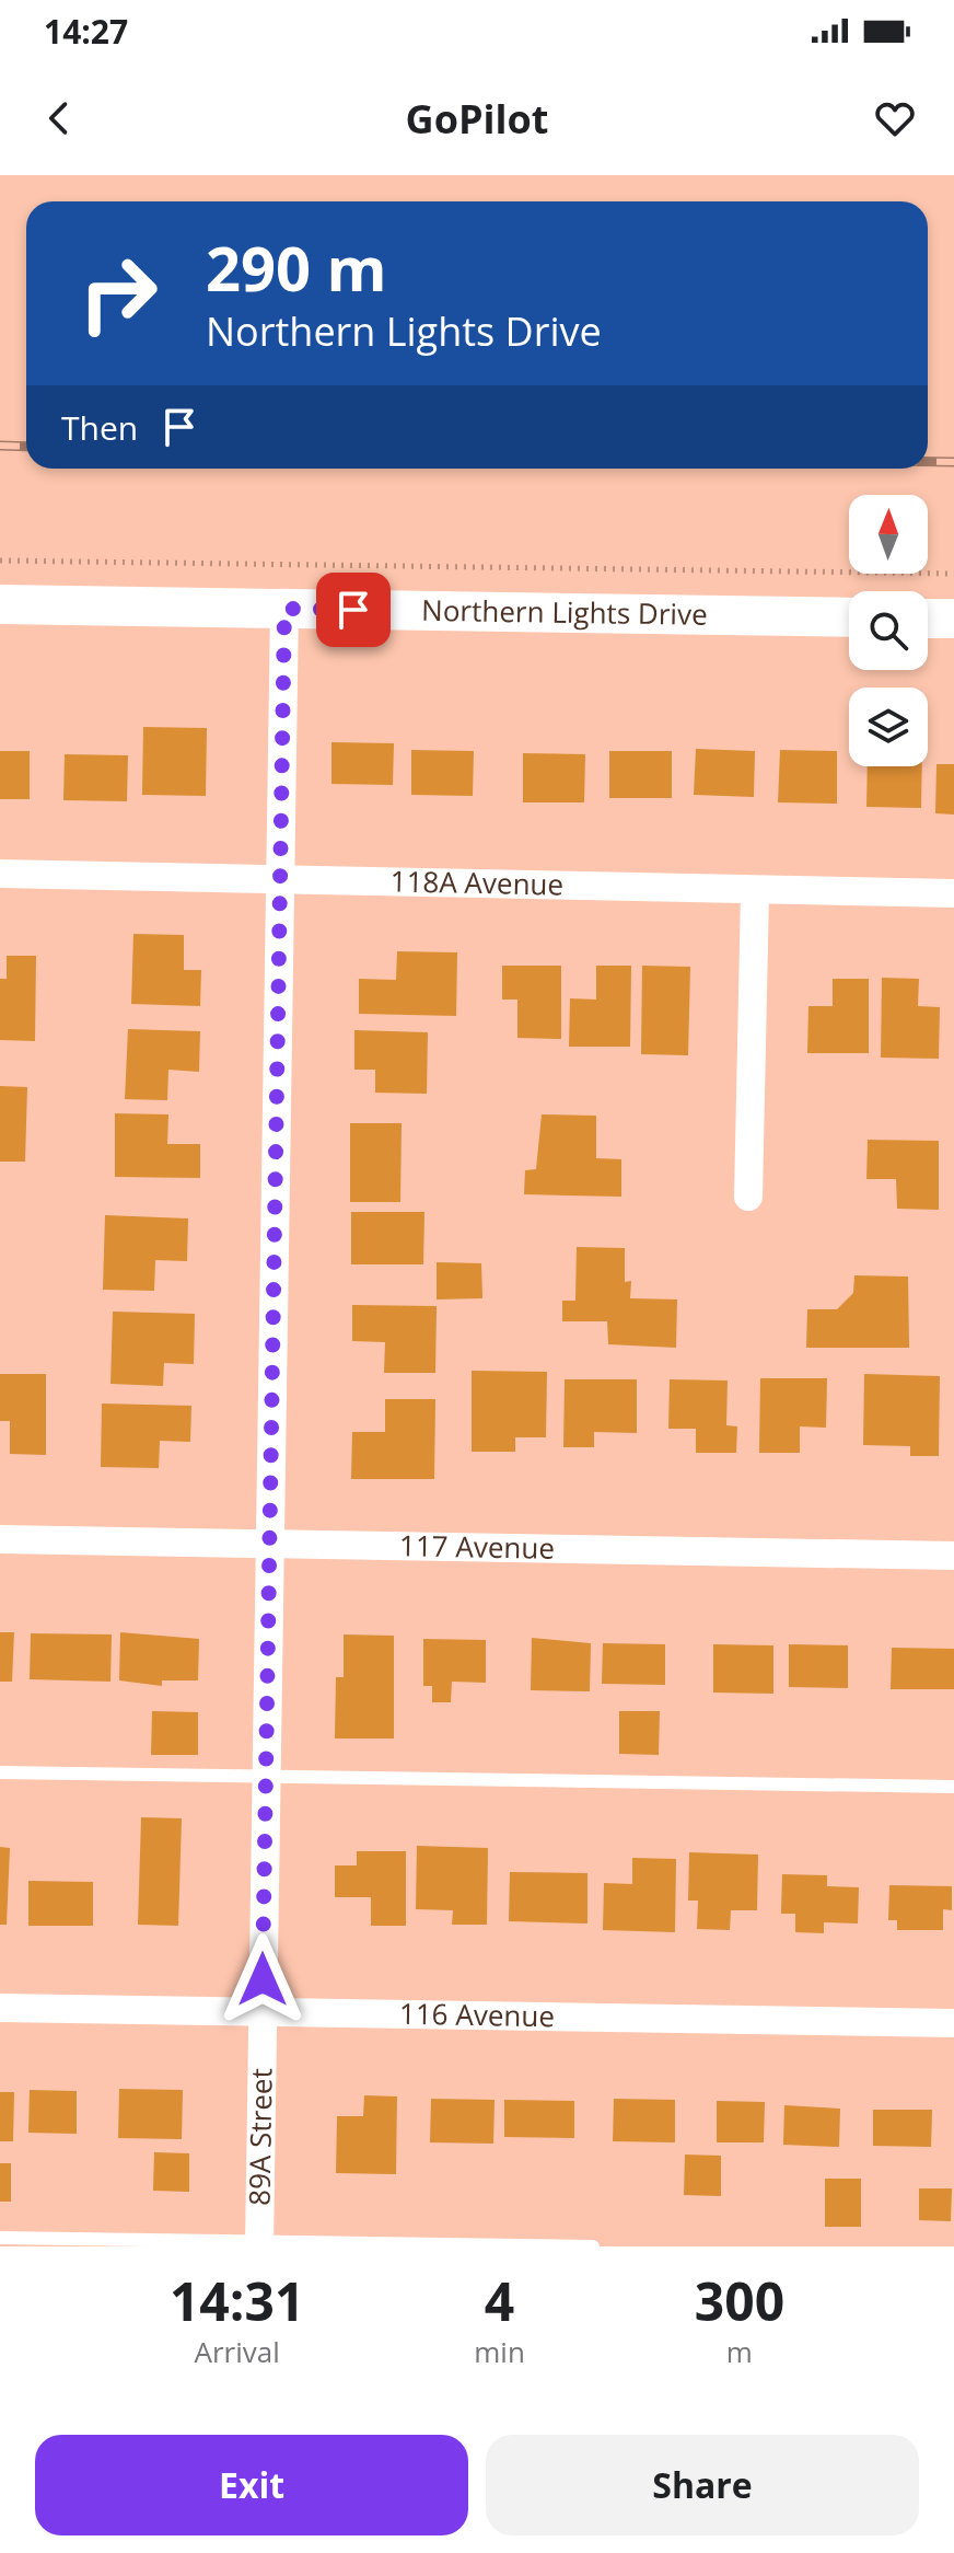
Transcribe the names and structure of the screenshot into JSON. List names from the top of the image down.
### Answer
{
  "streets": {
    "main road": ["Northern Lights Drive"],
    "street": [
      "118A Avenue",
      "117 Avenue",
      "116 Avenue",
      "89A Street"
    ]
  },
  "crossings": [
    ["Northern Lights Drive", "89A Street"],
    ["118A Avenue", "89A Street"],
    ["117 Avenue", "89A Street"],
    ["116 Avenue", "89A Street"]
  ],
  "north": "top",
  "page": {
    "status": "14:27",
    "header": "GoPilot",
    "turn": ["290 m", "Northern Lights Drive"],
    "then": "Then",
    "eta": [
      "14:31",
      "Arrival",
      "4",
      "min",
      "300",
      "m"
    ],
    "buttons": ["Exit", "Share"]
  }
}
